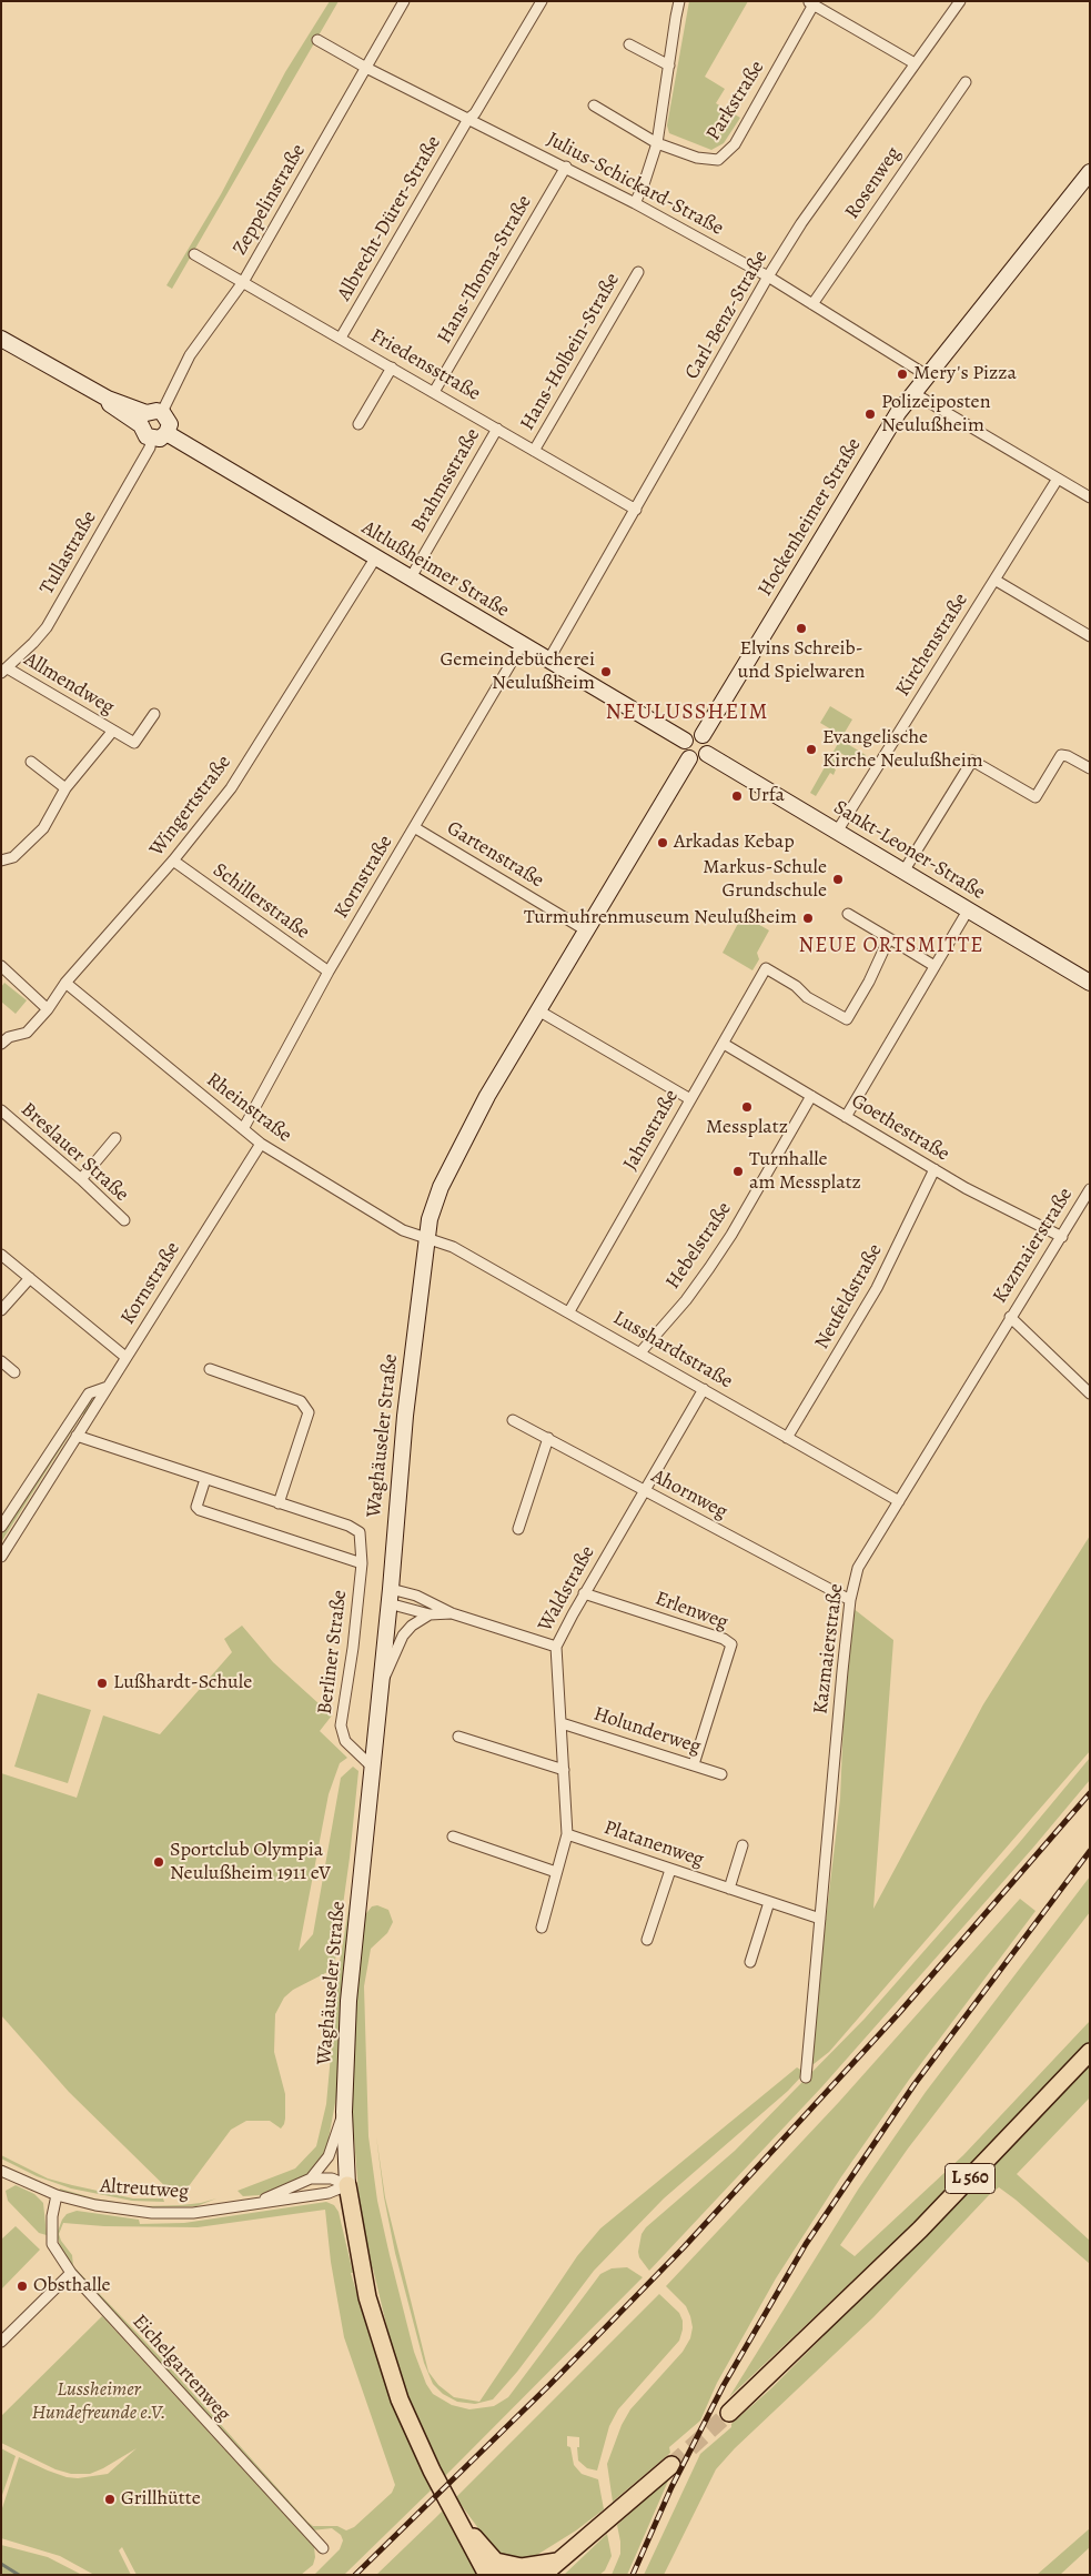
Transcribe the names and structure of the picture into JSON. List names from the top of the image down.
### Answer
{
  "streets": {
    "main road": ["L 560"],
    "street": [
      "Parkstraße",
      "Rosenweg",
      "Julius-Schickard-Straße",
      "Zeppelinstraße",
      "Albrecht-Dürer-Straße",
      "Hans-Thoma-Straße",
      "Carl-Benz-Straße",
      "Hans-Holbein-Straße",
      "Friedensstraße",
      "Brahmsstraße",
      "Hockenheimer Straße",
      "Tullastraße",
      "Altlußheimer Straße",
      "Kirchenstraße",
      "Allmendweg",
      "Wingertstraße",
      "Sankt-Leoner-Straße",
      "Gartenstraße",
      "Kornstraße",
      "Schillerstraße",
      "Rheinstraße",
      "Goethestraße",
      "Jahnstraße",
      "Breslauer Straße",
      "Hebelstraße",
      "Kazmaierstraße",
      "Neufeldstraße",
      "Lusshardtstraße",
      "Waghäuseler Straße",
      "Ahornweg",
      "Waldstraße",
      "Erlenweg",
      "Berliner Straße",
      "Holunderweg",
      "Platanenweg",
      "Altreutweg",
      "Eichelgartenweg"
    ]
  },
  "crossings": [
    ["Rosenweg", "Julius-Schickard-Straße"],
    ["Julius-Schickard-Straße", "Zeppelinstraße"],
    ["Julius-Schickard-Straße", "Albrecht-Dürer-Straße"],
    ["Julius-Schickard-Straße", "Hans-Thoma-Straße"],
    ["Julius-Schickard-Straße", "Carl-Benz-Straße"],
    ["Julius-Schickard-Straße", "Hockenheimer Straße"],
    ["Zeppelinstraße", "Friedensstraße"],
    ["Albrecht-Dürer-Straße", "Friedensstraße"],
    ["Hans-Thoma-Straße", "Friedensstraße"],
    ["Carl-Benz-Straße", "Friedensstraße"],
    ["Carl-Benz-Straße", "Altlußheimer Straße"],
    ["Hans-Holbein-Straße", "Friedensstraße"],
    ["Friedensstraße", "Brahmsstraße"],
    ["Brahmsstraße", "Altlußheimer Straße"],
    ["Hockenheimer Straße", "Altlußheimer Straße"],
    ["Hockenheimer Straße", "Sankt-Leoner-Straße"],
    ["Hockenheimer Straße", "Waghäuseler Straße"],
    ["Tullastraße", "Allmendweg"],
    ["Altlußheimer Straße", "Wingertstraße"],
    ["Altlußheimer Straße", "Sankt-Leoner-Straße"],
    ["Altlußheimer Straße", "Kornstraße"],
    ["Altlußheimer Straße", "Waghäuseler Straße"],
    ["Kirchenstraße", "Sankt-Leoner-Straße"],
    ["Wingertstraße", "Schillerstraße"],
    ["Wingertstraße", "Rheinstraße"],
    ["Sankt-Leoner-Straße", "Waghäuseler Straße"],
    ["Gartenstraße", "Kornstraße"],
    ["Gartenstraße", "Waghäuseler Straße"],
    ["Kornstraße", "Schillerstraße"],
    ["Kornstraße", "Rheinstraße"],
    ["Kornstraße", "Berliner Straße"],
    ["Rheinstraße", "Lusshardtstraße"],
    ["Rheinstraße", "Waghäuseler Straße"],
    ["Goethestraße", "Jahnstraße"],
    ["Goethestraße", "Hebelstraße"],
    ["Goethestraße", "Kazmaierstraße"],
    ["Goethestraße", "Neufeldstraße"],
    ["Jahnstraße", "Lusshardtstraße"],
    ["Hebelstraße", "Lusshardtstraße"],
    ["Kazmaierstraße", "Lusshardtstraße"],
    ["Kazmaierstraße", "Ahornweg"],
    ["Kazmaierstraße", "Platanenweg"],
    ["Neufeldstraße", "Lusshardtstraße"],
    ["Lusshardtstraße", "Waghäuseler Straße"],
    ["Lusshardtstraße", "Waldstraße"],
    ["Waghäuseler Straße", "Berliner Straße"],
    ["Waghäuseler Straße", "Altreutweg"],
    ["Ahornweg", "Waldstraße"],
    ["Waldstraße", "Erlenweg"],
    ["Waldstraße", "Holunderweg"],
    ["Waldstraße", "Platanenweg"],
    ["Erlenweg", "Holunderweg"],
    ["Altreutweg", "Eichelgartenweg"]
  ],
  "districts": ["NEULUSSHEIM", "NEUE ORTSMITTE"],
  "parks": ["Lussheimer Hundefreunde e.V."],
  "places": [
    "Mery's Pizza",
    "Polizeiposten Neulußheim",
    "Elvins Schreib- und Spielwaren",
    "Gemeindebücherei Neulußheim",
    "Evangelische Kirche Neulußheim",
    "Urfa",
    "Arkadas Kebap",
    "Markus-Schule Grundschule",
    "Turmuhrenmuseum Neulußheim",
    "Messplatz",
    "Turnhalle am Messplatz",
    "Lußhardt-Schule",
    "Sportclub Olympia Neulußheim 1911 eV",
    "Obsthalle",
    "Grillhütte"
  ]
}
